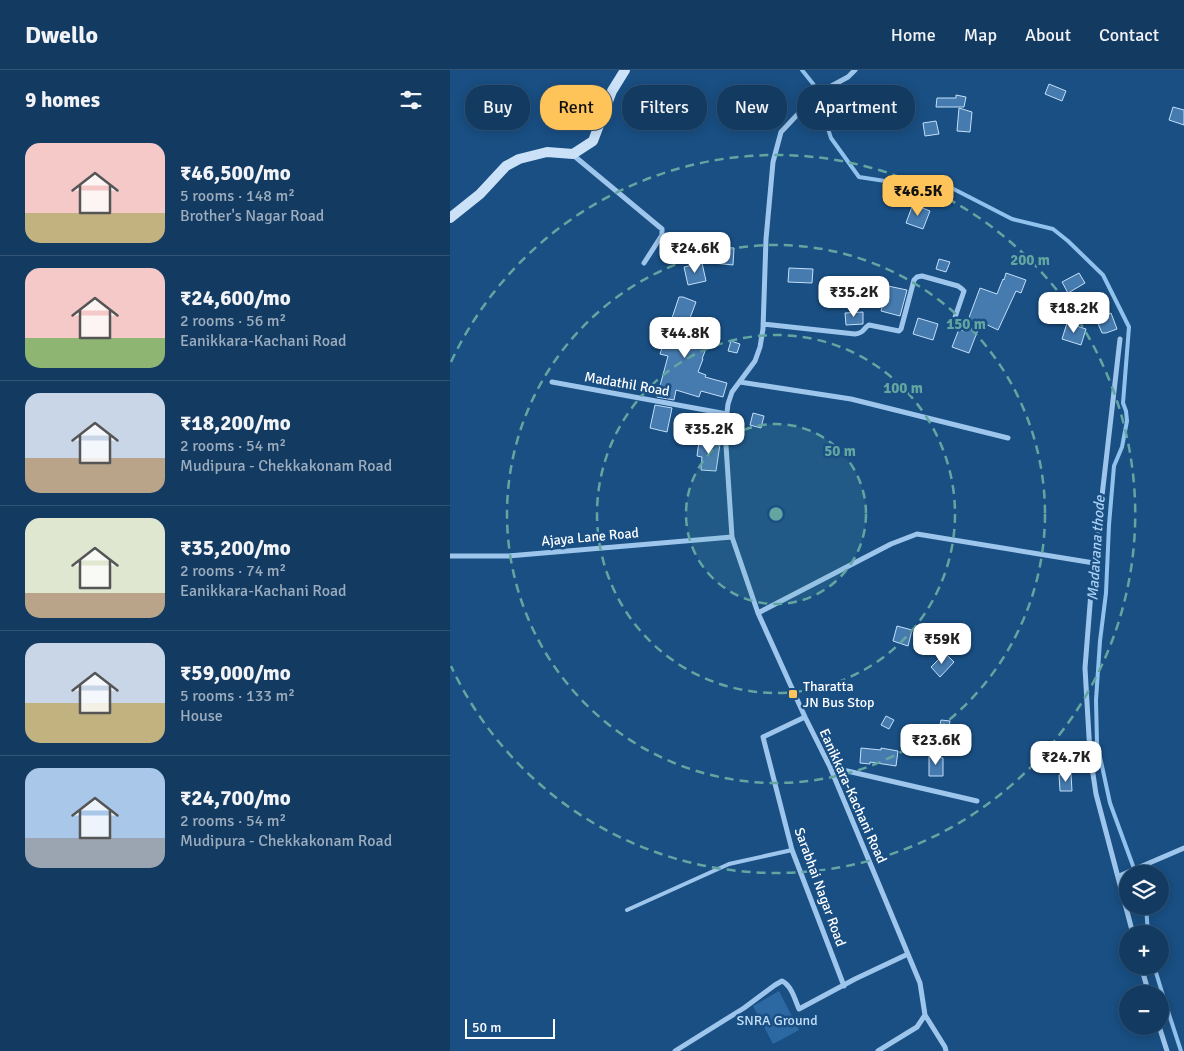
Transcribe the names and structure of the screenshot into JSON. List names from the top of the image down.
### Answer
{
  "streets": {
    "street": [
      "Madathil Road",
      "Ajaya Lane Road",
      "Eanikkara-Kachani Road",
      "Sarabhai Nagar Road"
    ]
  },
  "crossings": [
    ["Madathil Road", "Eanikkara-Kachani Road"],
    ["Ajaya Lane Road", "Eanikkara-Kachani Road"],
    ["Eanikkara-Kachani Road", "Sarabhai Nagar Road"]
  ],
  "water": ["Madavana thode"],
  "parks": ["SNRA Ground"],
  "places": {
    "transit": ["Tharatta JN Bus Stop"]
  },
  "scale_bar": "50 m",
  "page": {
    "header": "Dwello",
    "nav": [
      "Home",
      "Map",
      "About",
      "Contact"
    ],
    "heading": "9 homes",
    "chip": [
      "Buy",
      "Rent",
      "Filters",
      "New",
      "Apartment"
    ],
    "list": [
      {
        "name": "₹46,500/mo",
        "note": "5 rooms · 148 m² · Brother's Nagar Road"
      },
      {
        "name": "₹24,600/mo",
        "note": "2 rooms · 56 m² · Eanikkara-Kachani Road"
      },
      {
        "name": "₹18,200/mo",
        "note": "2 rooms · 54 m² · Mudipura - Chekkakonam Road"
      },
      {
        "name": "₹35,200/mo",
        "note": "2 rooms · 74 m² · Eanikkara-Kachani Road"
      },
      {
        "name": "₹59,000/mo",
        "note": "5 rooms · 133 m² · House"
      },
      {
        "name": "₹24,700/mo",
        "note": "2 rooms · 54 m² · Mudipura - Chekkakonam Road"
      }
    ],
    "price": [
      "₹46.5K",
      "₹24.6K",
      "₹35.2K",
      "₹18.2K",
      "₹44.8K",
      "₹35.2K",
      "₹59K",
      "₹23.6K",
      "₹24.7K"
    ],
    "map_buttons": ["+", "−"],
    "scale": "50 m"
  },
  "rings": [
    "200 m",
    "150 m",
    "100 m",
    "50 m"
  ]
}
